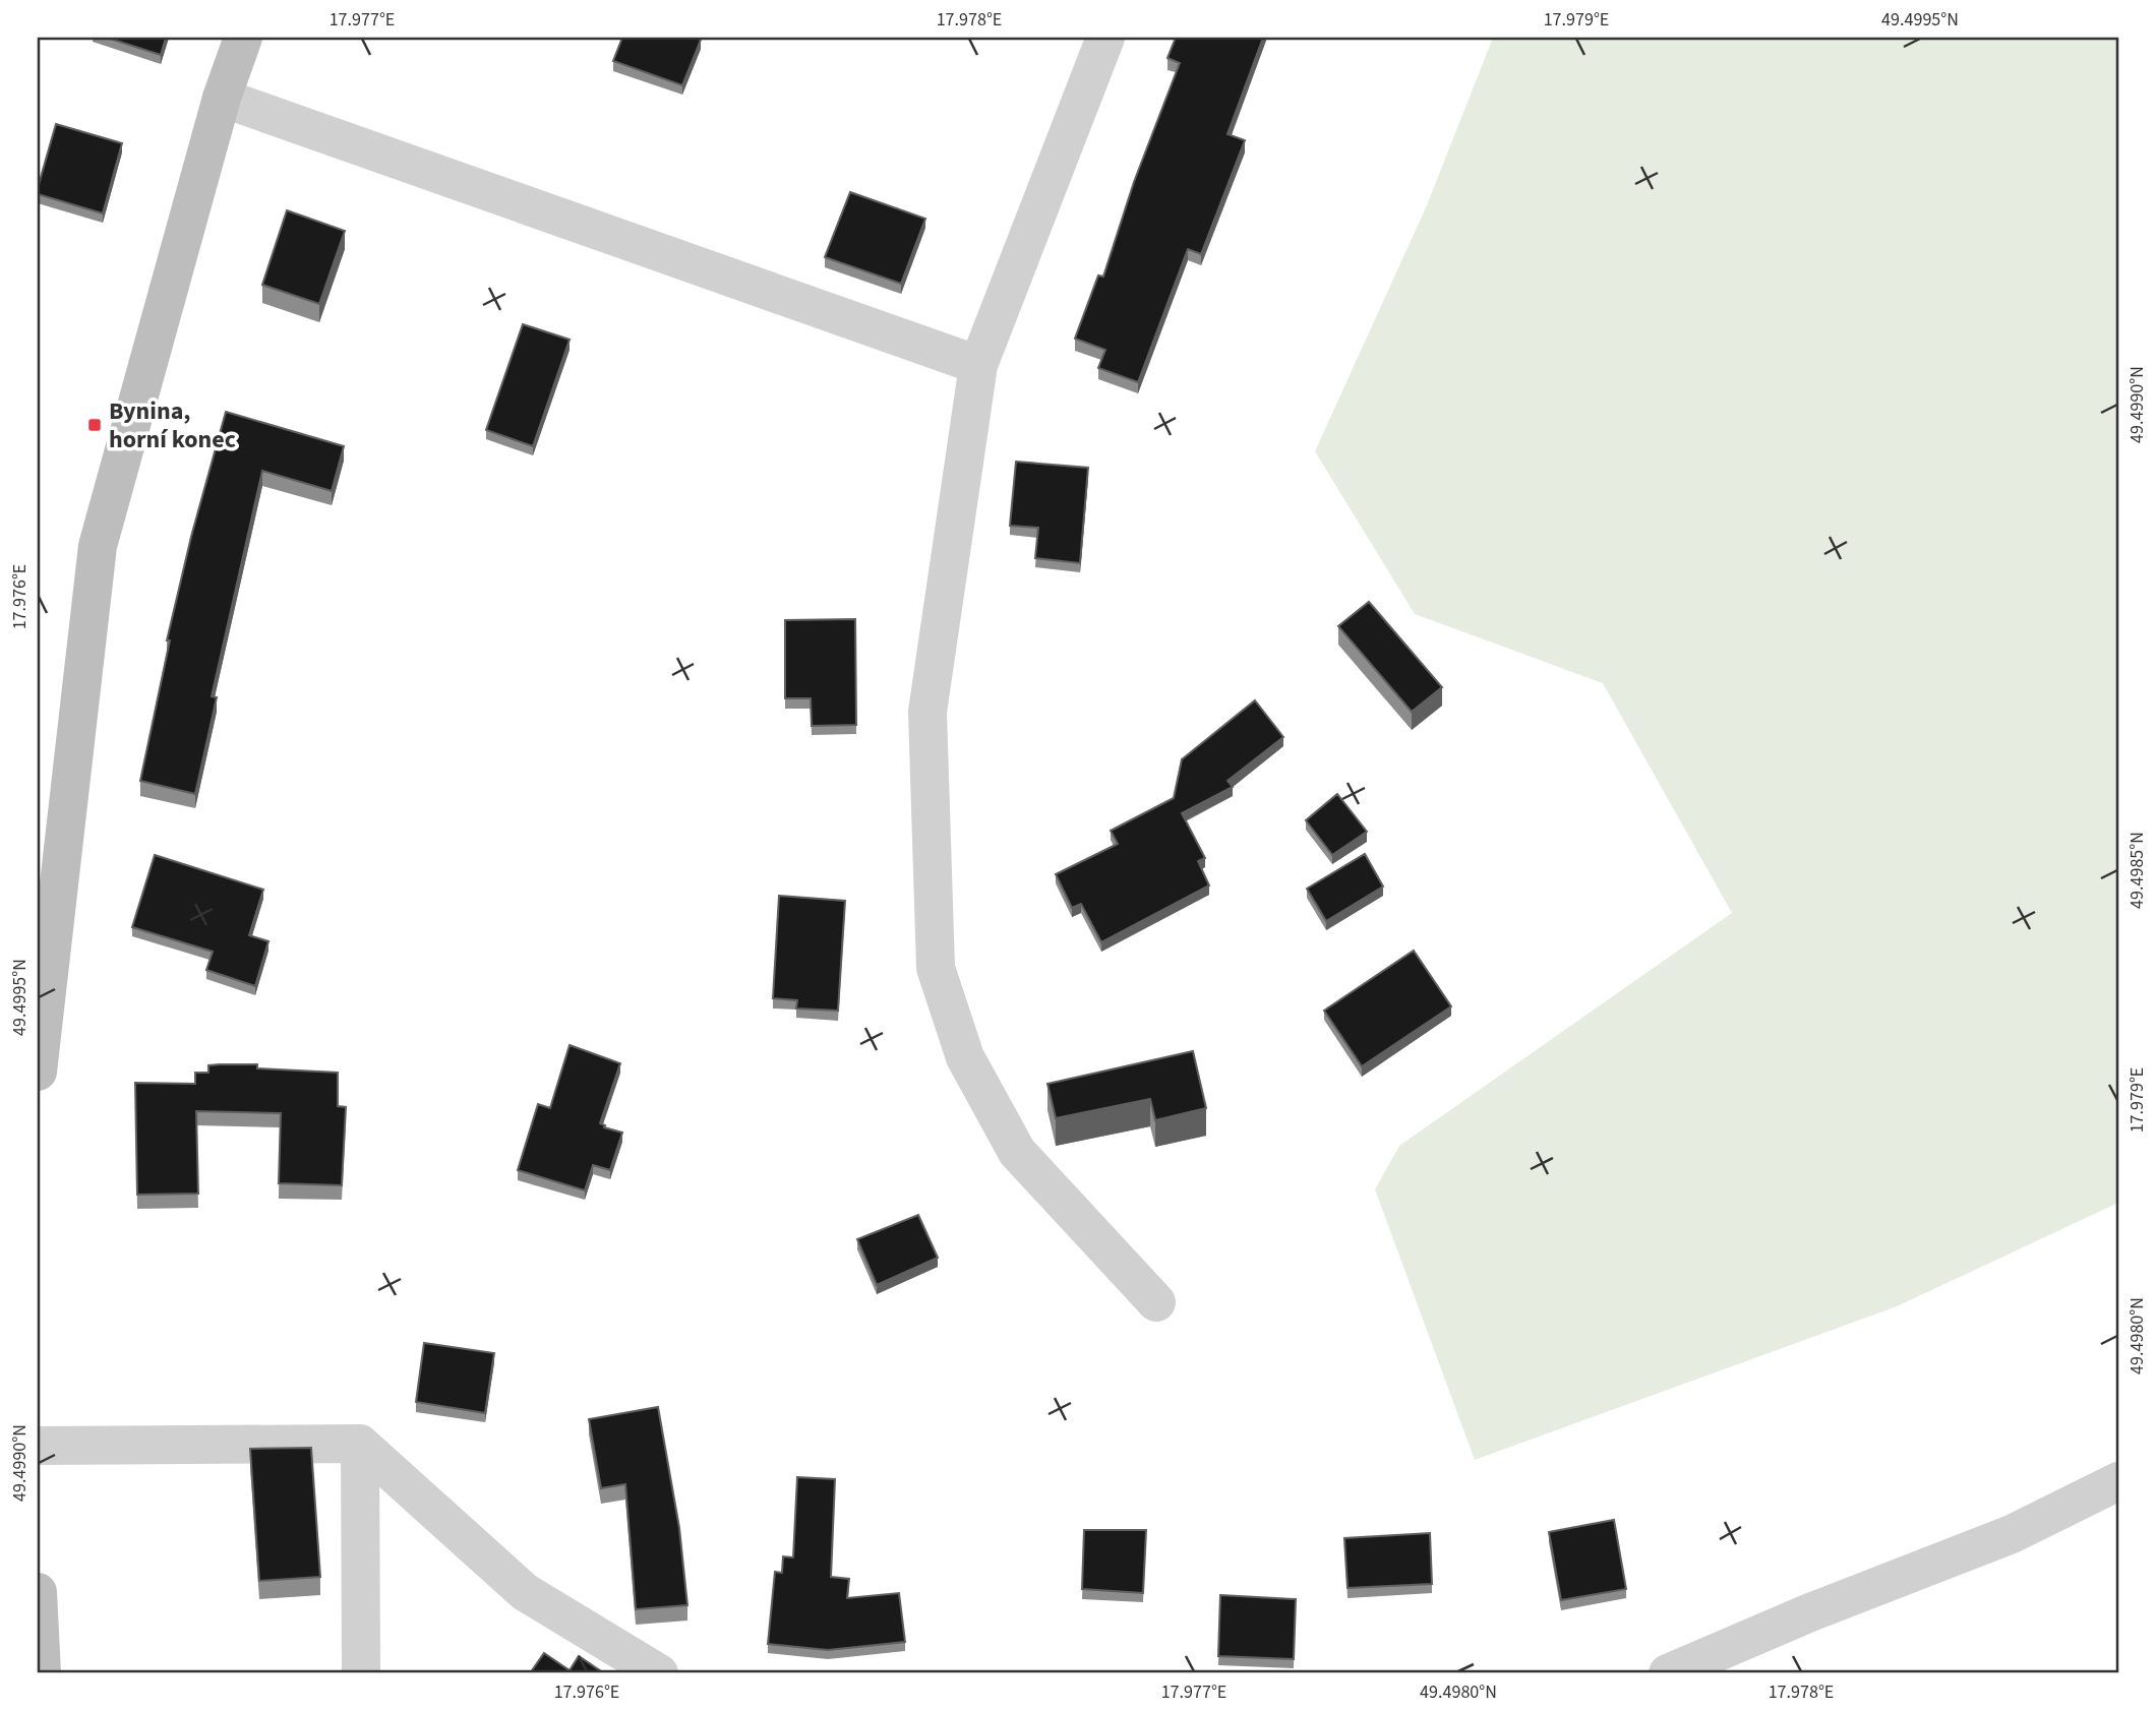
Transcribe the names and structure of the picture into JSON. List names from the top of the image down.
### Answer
{
  "places": {
    "transit": ["Bynina, horní konec"]
  },
  "coordinates": [
    "17.977°E",
    "17.978°E",
    "17.979°E",
    "49.4995°N",
    "49.4990°N",
    "17.976°E",
    "49.4985°N",
    "49.4980°N"
  ]
}
